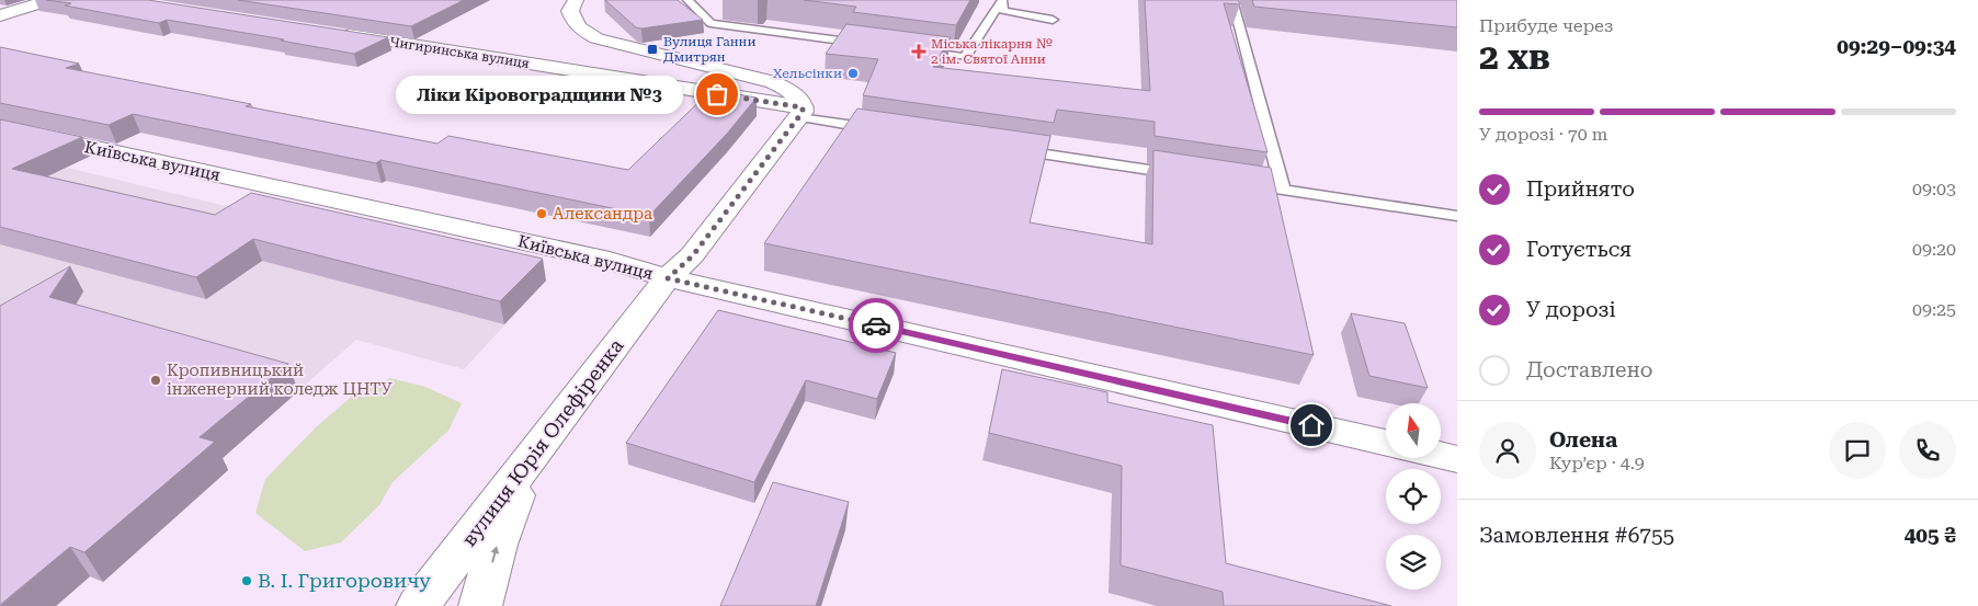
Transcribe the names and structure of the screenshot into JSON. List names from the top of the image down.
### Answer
{
  "streets": {
    "street": ["Чигиринська вулиця", "Київська вулиця", "вулиця Юрія Олефіренка"]
  },
  "crossings": [
    ["Київська вулиця", "вулиця Юрія Олефіренка"]
  ],
  "places": {
    "transit": ["Вулиця Ганни Дмитрян"],
    "health": ["Міська лікарня № 2 ім. Святої Анни"],
    "other": [
      "Хельсінки",
      "Ліки Кіровоградщини №3",
      "Александра",
      "Кропивницький інженерний коледж ЦНТУ",
      "В. І. Григоровичу"
    ]
  },
  "north": "top",
  "page": {
    "heading": ["2 хв", "Прибуде через", "09:29–09:34"],
    "panel": [
      "Олена",
      "Кур’єр · 4.9",
      "Замовлення #6755",
      "405 ₴"
    ],
    "bubble": "Ліки Кіровоградщини №3",
    "bar": "У дорозі · 70 m",
    "list": [
      ["Прийнято", "09:03"],
      ["Готується", "09:20"],
      ["У дорозі", "09:25"],
      "Доставлено"
    ]
  }
}
